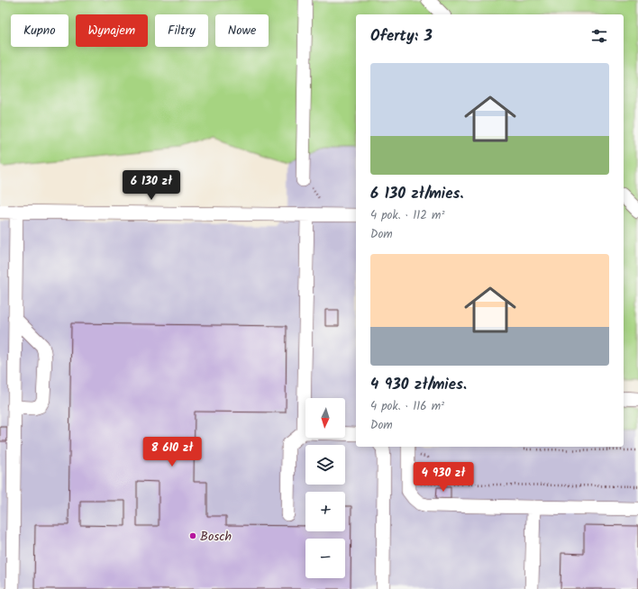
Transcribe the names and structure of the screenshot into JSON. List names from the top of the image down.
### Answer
{
  "places": ["Bosch"],
  "north": "bottom",
  "page": {
    "chip": [
      "Kupno",
      "Wynajem",
      "Filtry",
      "Nowe"
    ],
    "heading": "Oferty: 3",
    "list": [
      {
        "name": "6 130 zł/mies.",
        "note": "4 pok. · 112 m² · Dom"
      },
      {
        "name": "4 930 zł/mies.",
        "note": "4 pok. · 116 m² · Dom"
      }
    ],
    "price": ["6 130 zł", "8 610 zł", "4 930 zł"],
    "map_buttons": ["+", "−"]
  }
}
